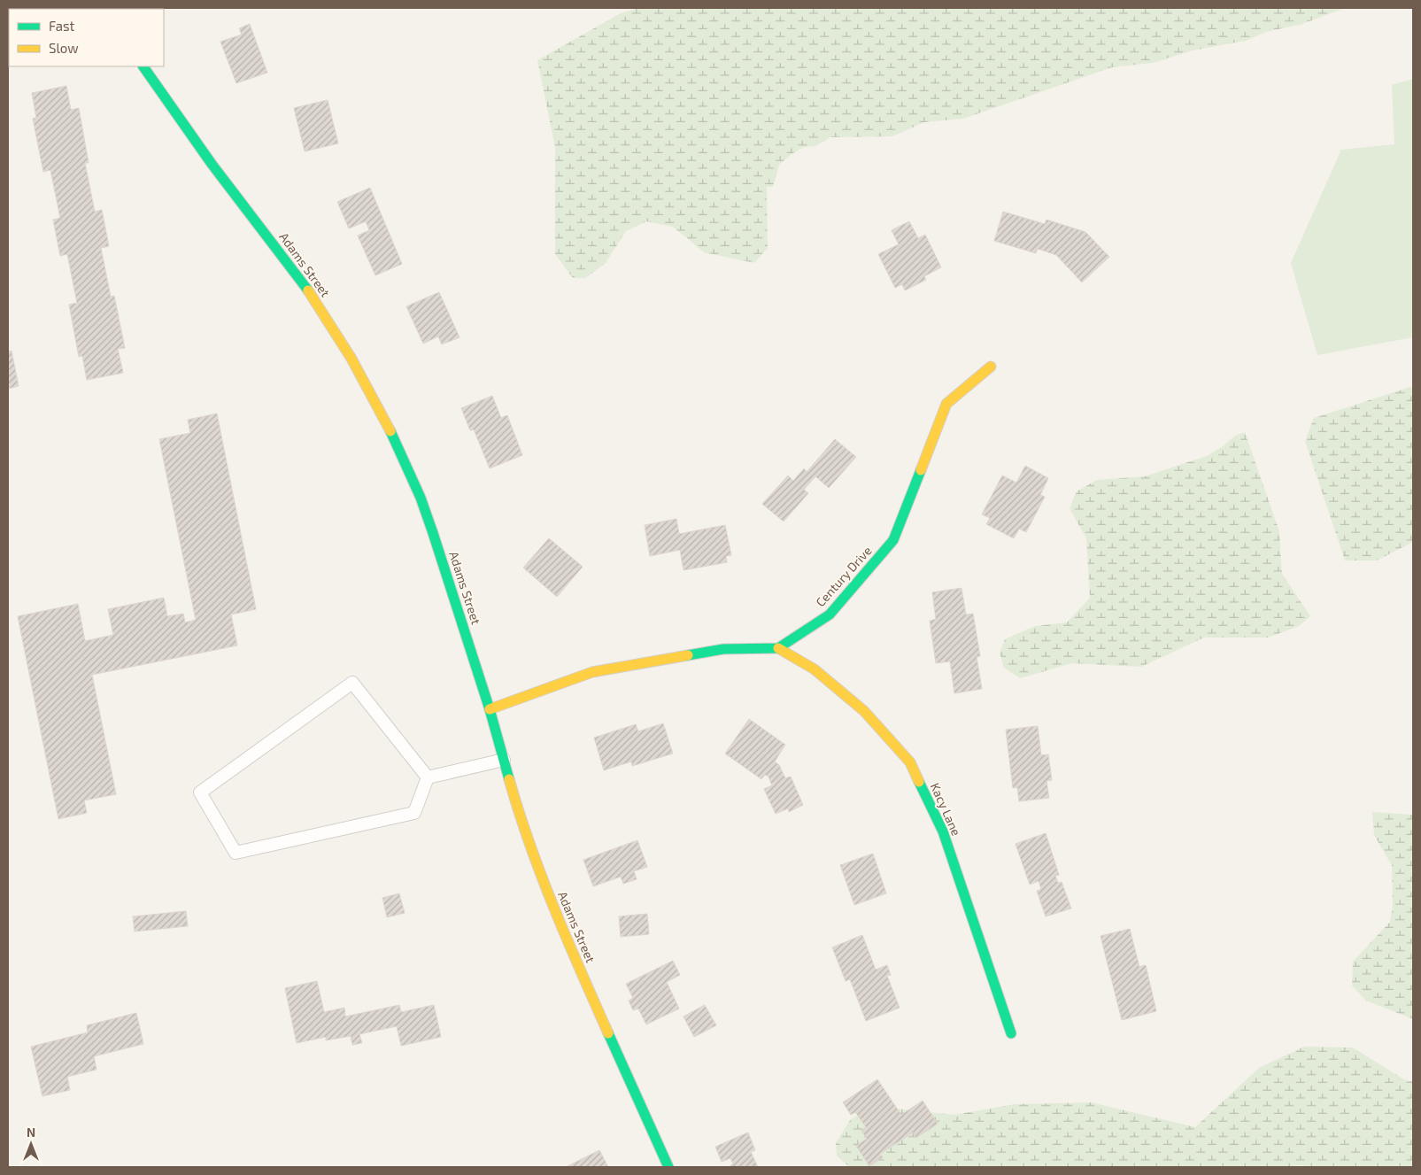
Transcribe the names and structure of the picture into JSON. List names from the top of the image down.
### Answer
{
  "streets": {
    "main road": ["Adams Street", "Century Drive", "Kacy Lane"]
  },
  "crossings": [
    ["Century Drive", "Kacy Lane"]
  ],
  "legend": ["Fast", "Slow"],
  "north": "top"
}
